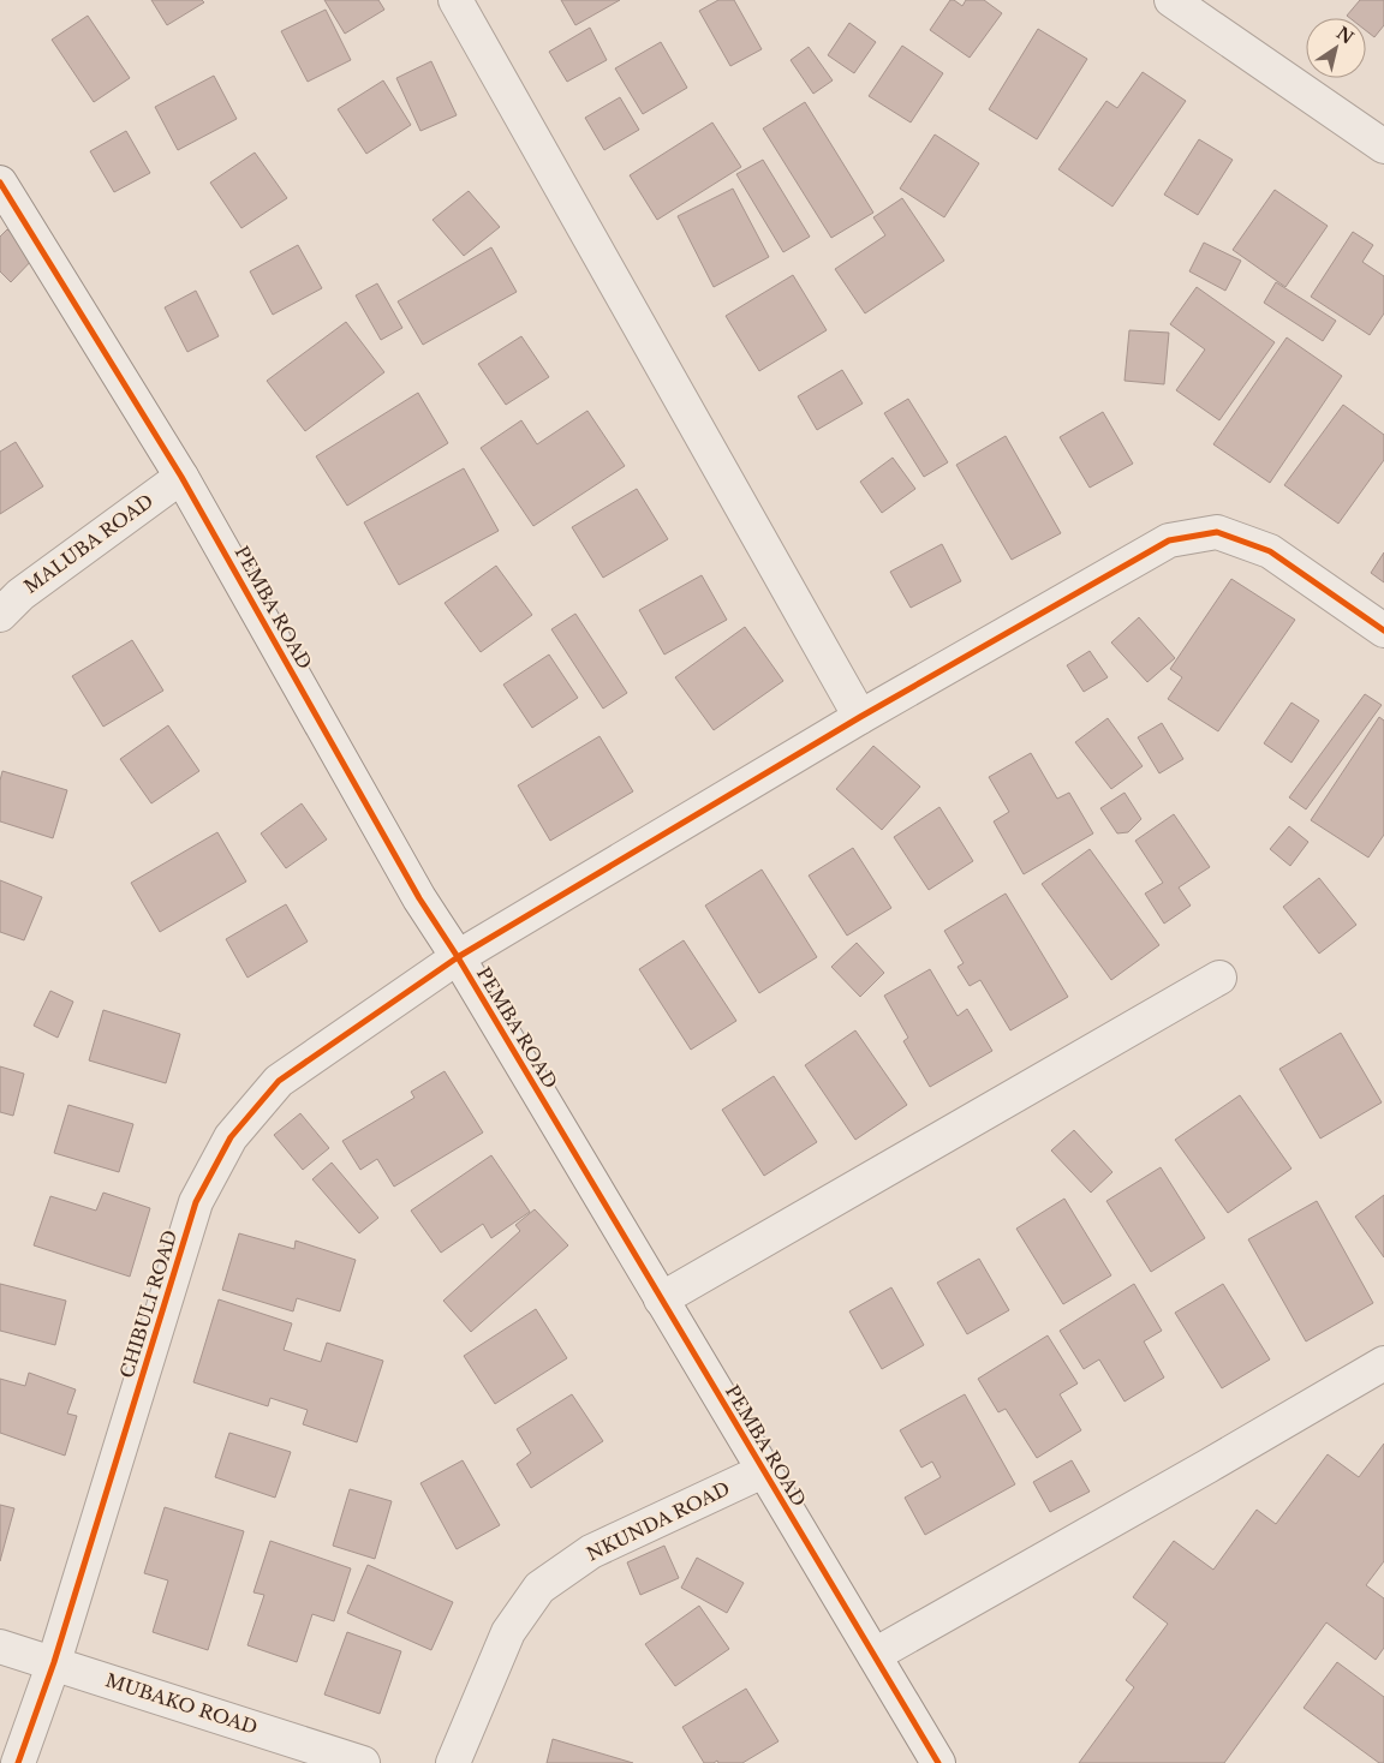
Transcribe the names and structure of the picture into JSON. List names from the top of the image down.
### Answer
{
  "streets": {
    "street": [
      "MALUBA ROAD",
      "PEMBA ROAD",
      "CHIBULI ROAD",
      "NKUNDA ROAD",
      "MUBAKO ROAD"
    ]
  },
  "crossings": [
    ["MALUBA ROAD", "PEMBA ROAD"],
    ["PEMBA ROAD", "CHIBULI ROAD"],
    ["PEMBA ROAD", "NKUNDA ROAD"],
    ["CHIBULI ROAD", "MUBAKO ROAD"]
  ],
  "north": "top right"
}
